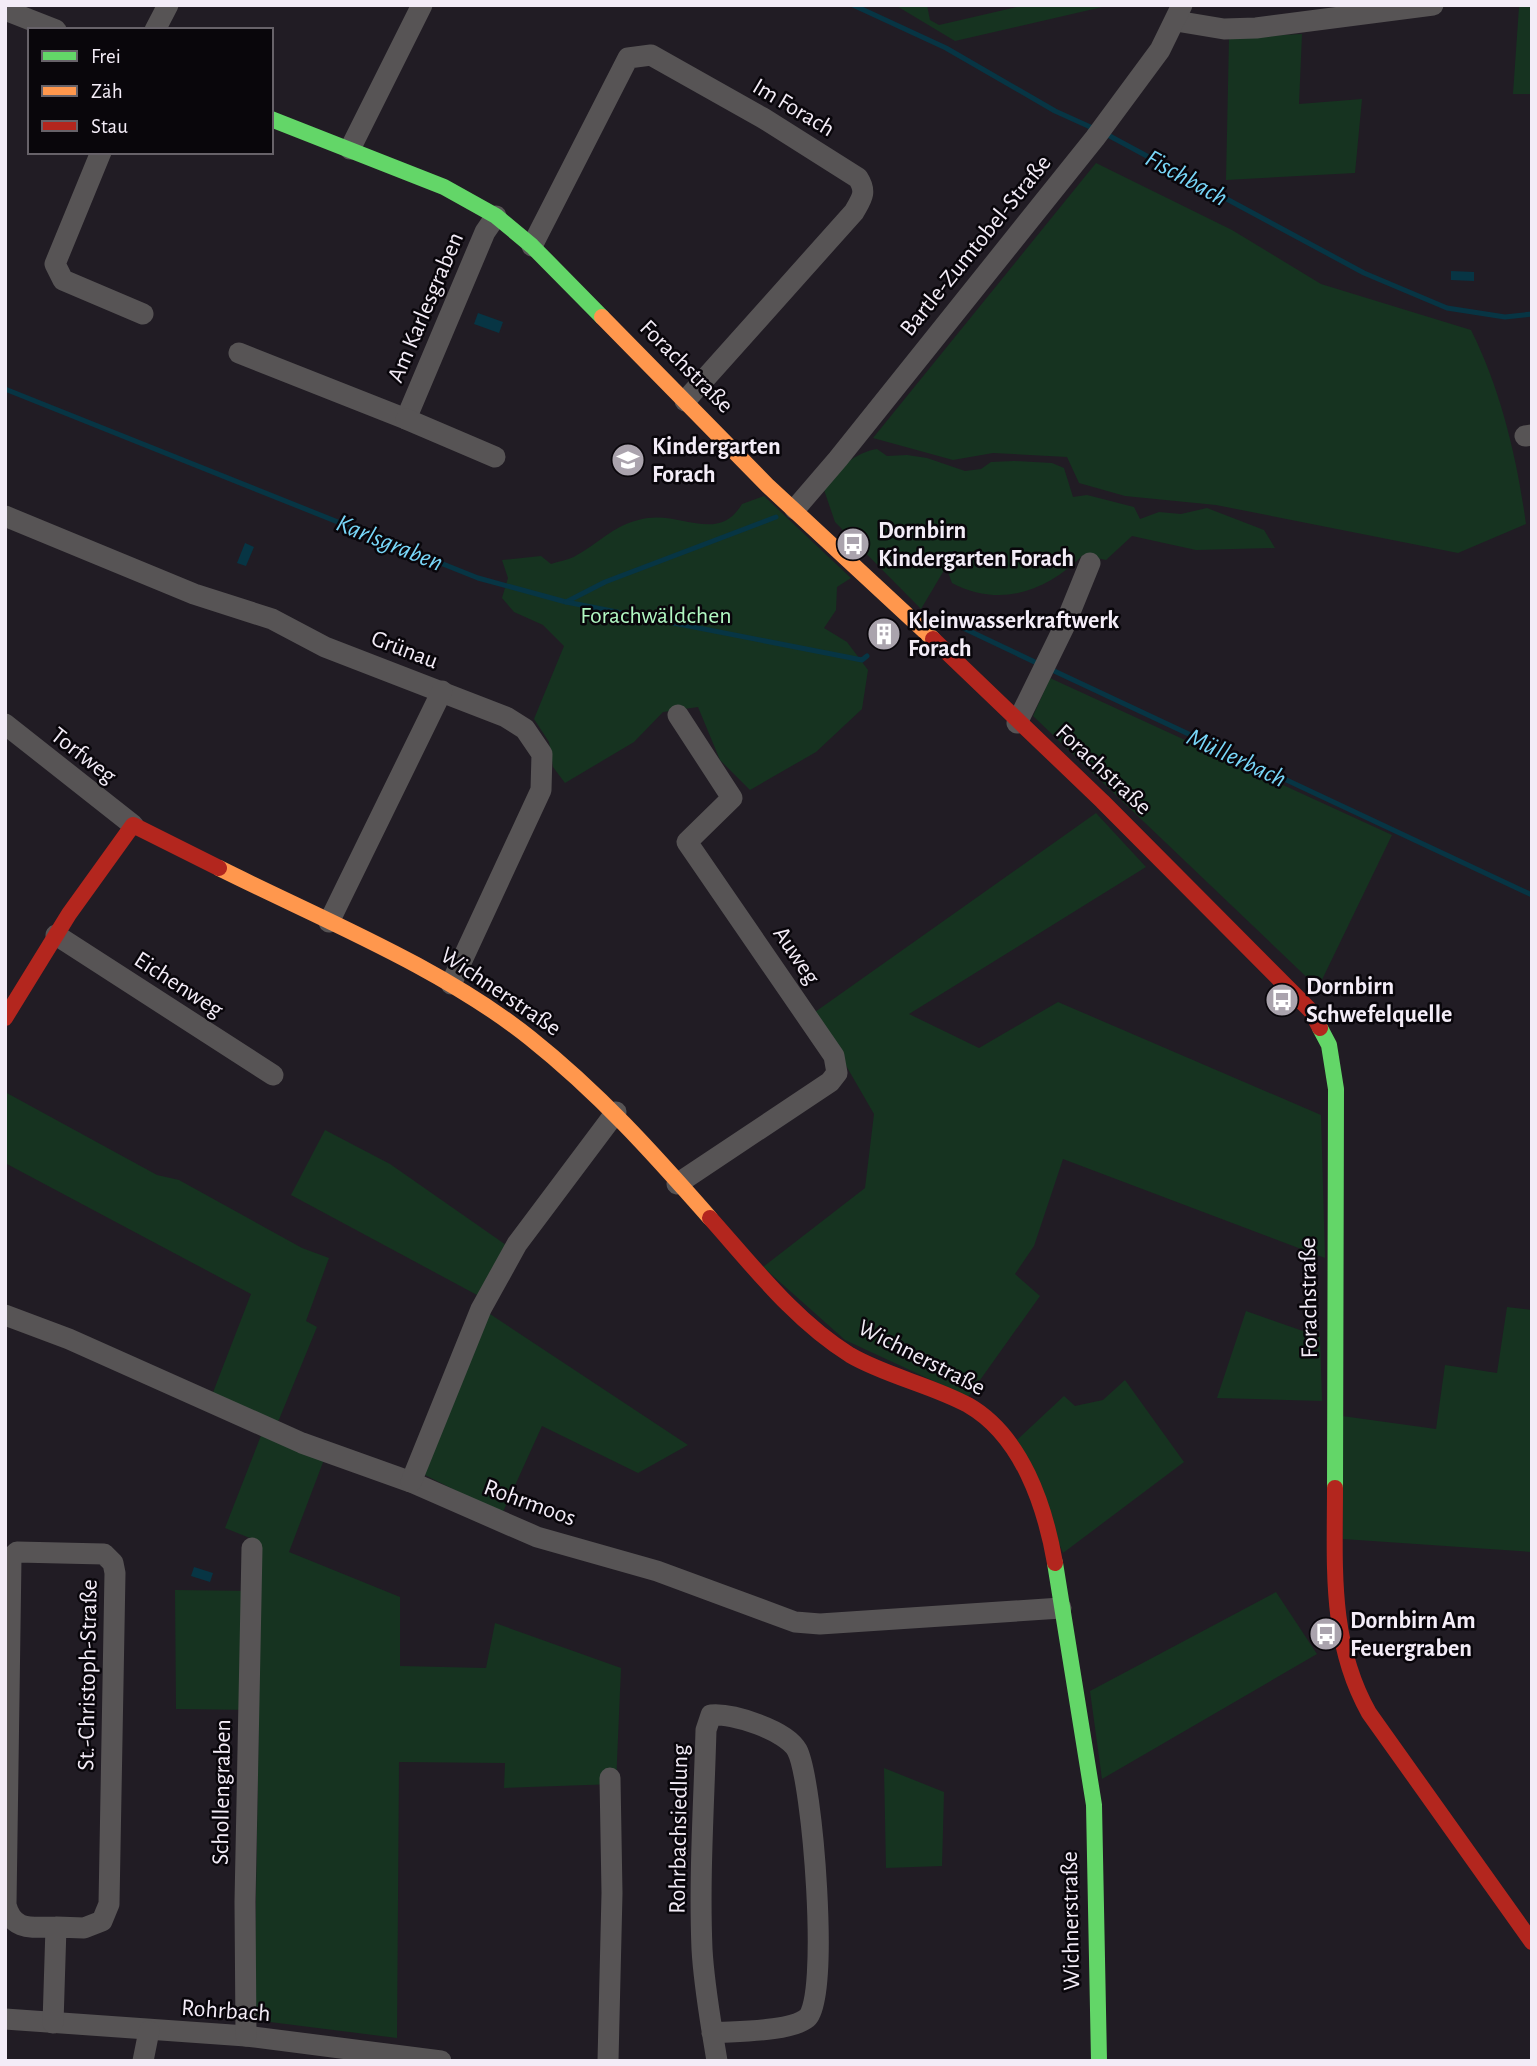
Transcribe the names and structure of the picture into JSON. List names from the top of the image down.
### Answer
{
  "streets": {
    "street": [
      "Im Forach",
      "Bartle-Zumtobel-Straße",
      "Am Karlesgraben",
      "Forachstraße",
      "Grünau",
      "Torfweg",
      "Auweg",
      "Eichenweg",
      "Wichnerstraße",
      "Rohrmoos",
      "St.-Christoph-Straße",
      "Schollengraben",
      "Rohrbachsiedlung",
      "Rohrbach"
    ]
  },
  "crossings": [
    ["Im Forach", "Forachstraße"],
    ["Bartle-Zumtobel-Straße", "Forachstraße"],
    ["Am Karlesgraben", "Forachstraße"],
    ["Grünau", "Wichnerstraße"],
    ["Torfweg", "Wichnerstraße"],
    ["Auweg", "Wichnerstraße"],
    ["Wichnerstraße", "Rohrmoos"],
    ["Schollengraben", "Rohrbach"]
  ],
  "water": ["Fischbach", "Karlsgraben", "Müllerbach"],
  "parks": ["Forachwäldchen"],
  "places": {
    "school or university": ["Kindergarten Forach"],
    "bus stop": ["Dornbirn Kindergarten Forach", "Dornbirn Schwefelquelle", "Dornbirn Am Feuergraben"],
    "building": ["Kleinwasserkraftwerk Forach"]
  },
  "legend": ["Frei", "Zäh", "Stau"]
}
